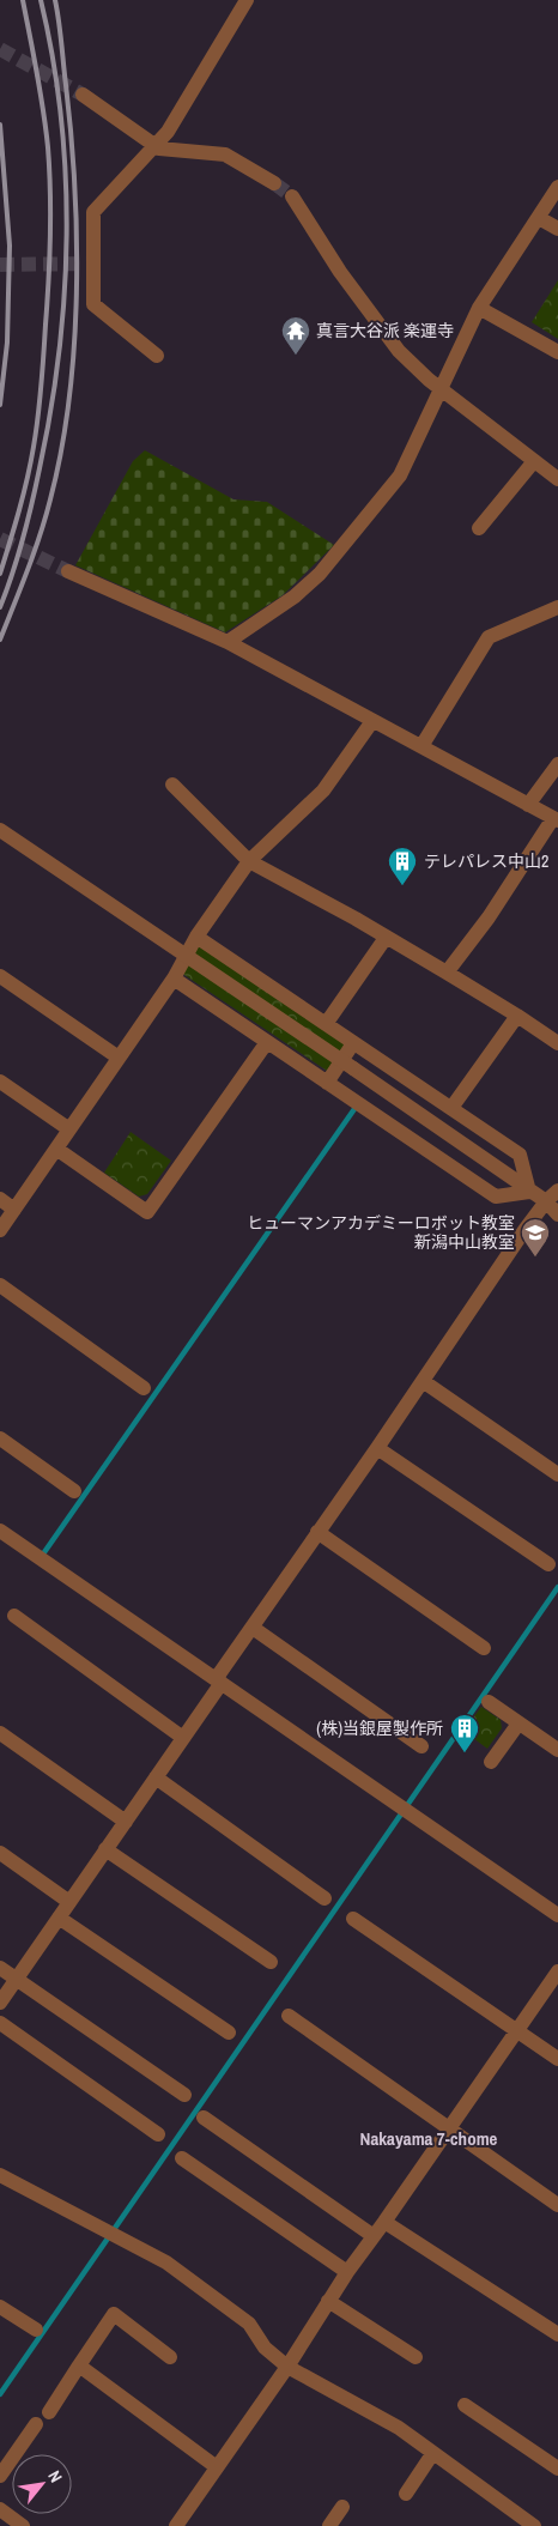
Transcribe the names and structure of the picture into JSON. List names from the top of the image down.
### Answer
{
  "districts": ["Nakayama 7-chome"],
  "places": {
    "temple": ["真言大谷派 楽運寺"],
    "building": ["テレパレス中山2", "(株)当銀屋製作所"],
    "school or university": ["ヒューマンアカデミーロボット教室 新潟中山教室"]
  },
  "north": "top right"
}
